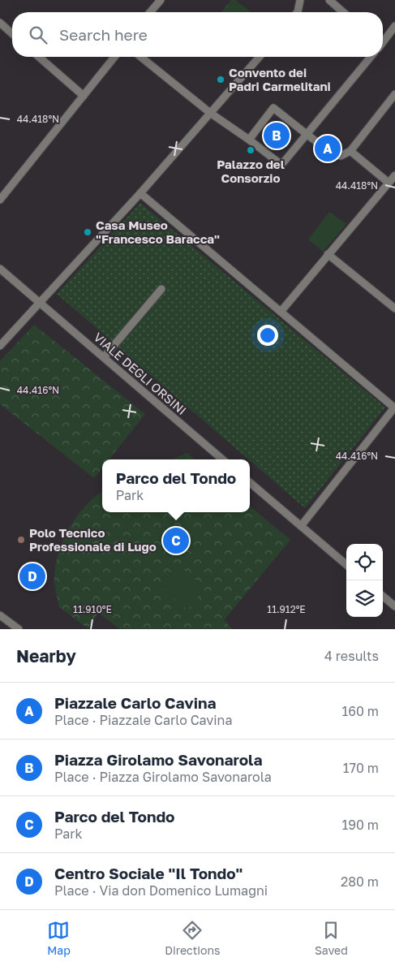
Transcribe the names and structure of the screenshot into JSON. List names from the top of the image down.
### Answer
{
  "streets": {
    "street": ["VIALE DEGLI ORSINI"]
  },
  "places": [
    "Convento dei Padri Carmelitani",
    "Palazzo del Consorzio",
    "Casa Museo \"Francesco Baracca\"",
    "Polo Tecnico Professionale di Lugo"
  ],
  "page": {
    "search": "Search here",
    "pins": [
      "B",
      "A",
      "C",
      "D"
    ],
    "popup": ["Parco del Tondo", "Park"],
    "heading": ["Nearby", "4 results"],
    "list": [
      {
        "mark": "A",
        "name": "Piazzale Carlo Cavina",
        "note": "Place · Piazzale Carlo Cavina",
        "value": "160 m"
      },
      {
        "mark": "B",
        "name": "Piazza Girolamo Savonarola",
        "note": "Place · Piazza Girolamo Savonarola",
        "value": "170 m"
      },
      {
        "mark": "C",
        "name": "Parco del Tondo",
        "note": "Park",
        "value": "190 m"
      },
      {
        "mark": "D",
        "name": "Centro Sociale \"Il Tondo\"",
        "note": "Place · Via don Domenico Lumagni",
        "value": "280 m"
      }
    ],
    "nav": ["Map", "Directions", "Saved"]
  },
  "coordinates": [
    "44.418°N",
    "44.416°N",
    "11.910°E",
    "11.912°E"
  ]
}
